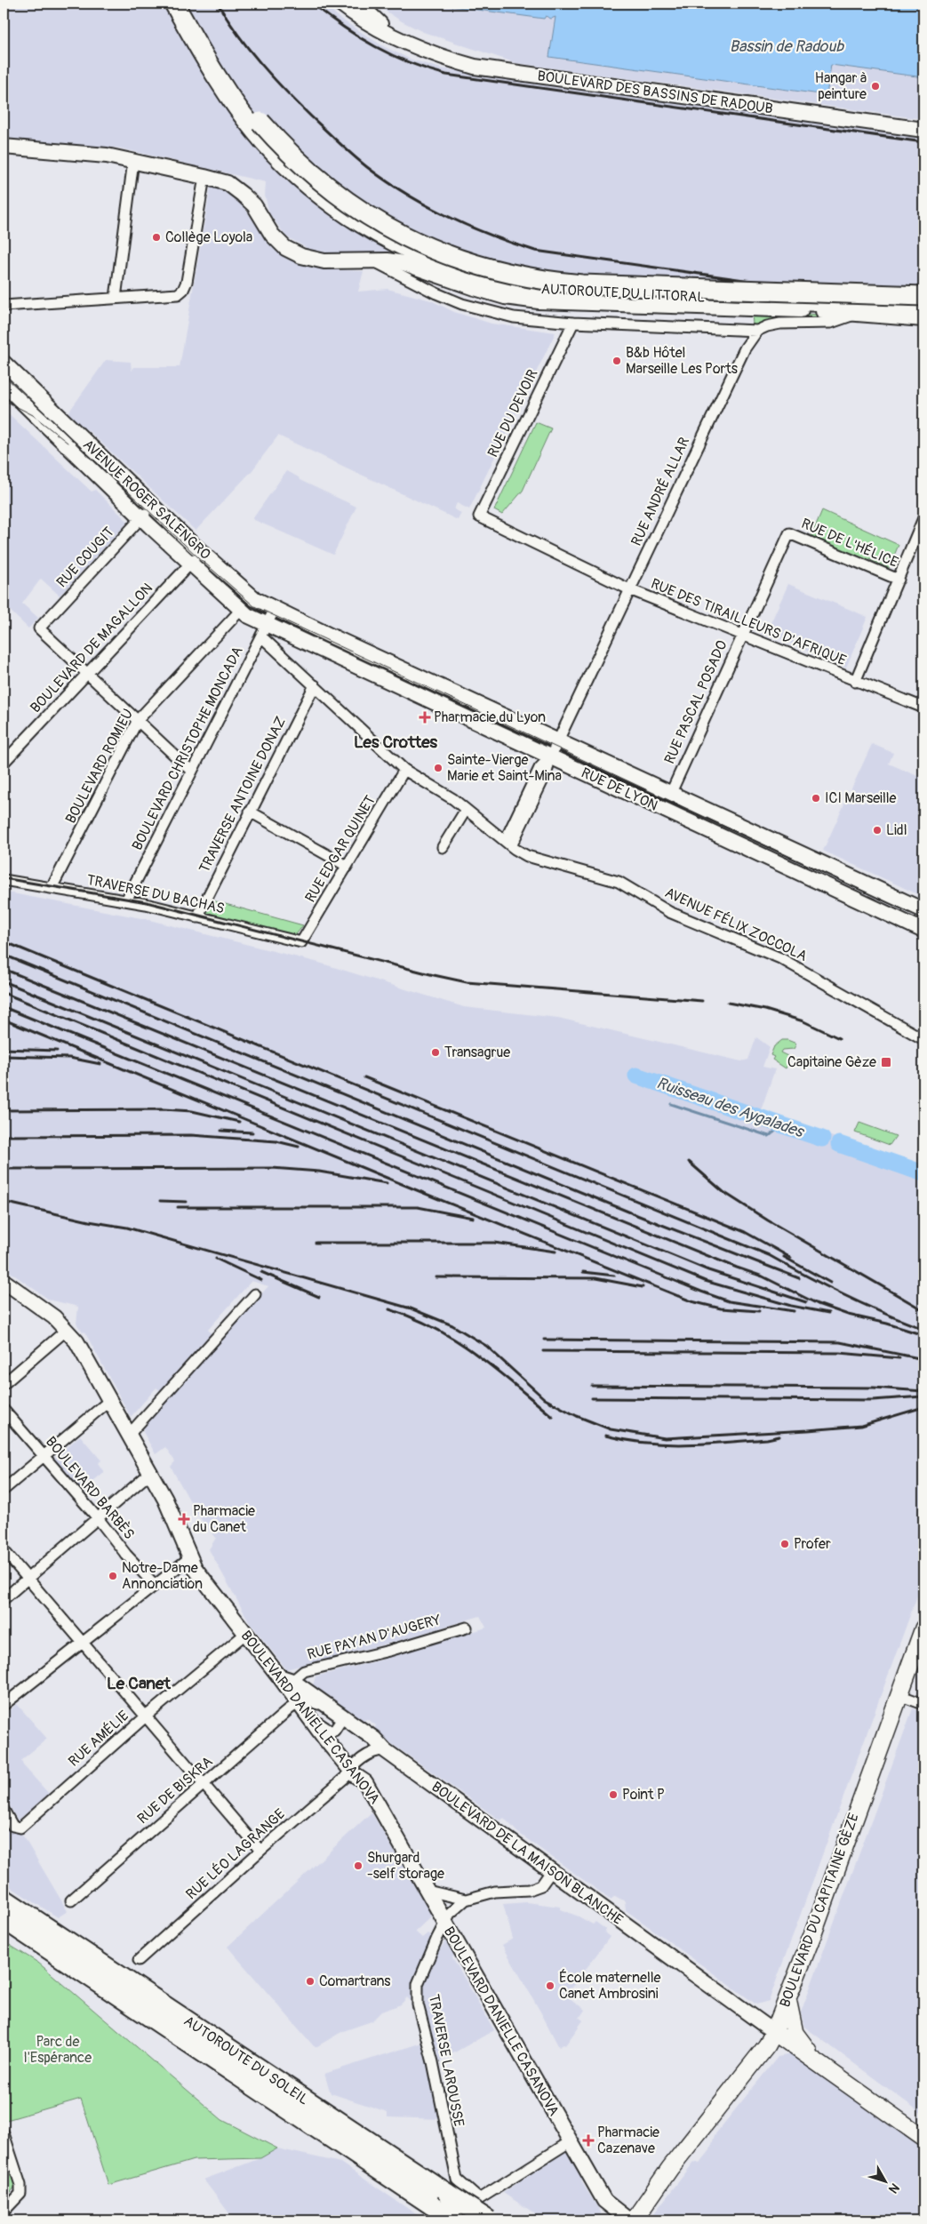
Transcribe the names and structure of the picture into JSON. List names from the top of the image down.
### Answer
{
  "streets": {
    "highway": ["AUTOROUTE DU LITTORAL", "AUTOROUTE DU SOLEIL"],
    "main road": ["BOULEVARD DU CAPITAINE GÈZE"],
    "street": [
      "BOULEVARD DES BASSINS DE RADOUB",
      "RUE DU DEVOIR",
      "RUE ANDRÉ ALLAR",
      "AVENUE ROGER SALENGRO",
      "RUE DE L'HÉLICE",
      "RUE COUGIT",
      "RUE DES TIRAILLEURS D'AFRIQUE",
      "BOULEVARD DE MAGALLON",
      "RUE PASCAL POSADO",
      "BOULEVARD CHRISTOPHE MONCADA",
      "BOULEVARD ROMIEU",
      "RUE DE LYON",
      "TRAVERSE ANTOINE DONAZ",
      "RUE EDGAR QUINET",
      "TRAVERSE DU BACHAS",
      "AVENUE FÉLIX ZOCCOLA",
      "BOULEVARD BARBÈS",
      "RUE PAYAN D'AUGERY",
      "BOULEVARD DANIELLE CASANOVA",
      "RUE AMÉLIE",
      "RUE DE BISKRA",
      "BOULEVARD DE LA MAISON BLANCHE",
      "RUE LÉO LAGRANGE",
      "TRAVERSE LAROUSSE"
    ]
  },
  "crossings": [
    ["RUE DU DEVOIR", "RUE DES TIRAILLEURS D'AFRIQUE"],
    ["RUE ANDRÉ ALLAR", "RUE DES TIRAILLEURS D'AFRIQUE"],
    ["RUE ANDRÉ ALLAR", "RUE DE LYON"],
    ["RUE ANDRÉ ALLAR", "AVENUE FÉLIX ZOCCOLA"],
    ["AVENUE ROGER SALENGRO", "RUE COUGIT"],
    ["AVENUE ROGER SALENGRO", "BOULEVARD DE MAGALLON"],
    ["AVENUE ROGER SALENGRO", "BOULEVARD CHRISTOPHE MONCADA"],
    ["AVENUE ROGER SALENGRO", "BOULEVARD ROMIEU"],
    ["AVENUE ROGER SALENGRO", "RUE DE LYON"],
    ["AVENUE ROGER SALENGRO", "AVENUE FÉLIX ZOCCOLA"],
    ["RUE DE L'HÉLICE", "RUE PASCAL POSADO"],
    ["RUE COUGIT", "BOULEVARD DE MAGALLON"],
    ["RUE DES TIRAILLEURS D'AFRIQUE", "RUE PASCAL POSADO"],
    ["BOULEVARD CHRISTOPHE MONCADA", "RUE DE LYON"],
    ["BOULEVARD CHRISTOPHE MONCADA", "TRAVERSE DU BACHAS"],
    ["BOULEVARD CHRISTOPHE MONCADA", "AVENUE FÉLIX ZOCCOLA"],
    ["BOULEVARD ROMIEU", "TRAVERSE DU BACHAS"],
    ["RUE DE LYON", "AVENUE FÉLIX ZOCCOLA"],
    ["TRAVERSE ANTOINE DONAZ", "TRAVERSE DU BACHAS"],
    ["TRAVERSE ANTOINE DONAZ", "AVENUE FÉLIX ZOCCOLA"],
    ["RUE EDGAR QUINET", "TRAVERSE DU BACHAS"],
    ["RUE EDGAR QUINET", "AVENUE FÉLIX ZOCCOLA"],
    ["RUE PAYAN D'AUGERY", "BOULEVARD DANIELLE CASANOVA"],
    ["RUE PAYAN D'AUGERY", "BOULEVARD DE LA MAISON BLANCHE"],
    ["BOULEVARD DANIELLE CASANOVA", "RUE AMÉLIE"],
    ["BOULEVARD DANIELLE CASANOVA", "RUE DE BISKRA"],
    ["BOULEVARD DANIELLE CASANOVA", "BOULEVARD DE LA MAISON BLANCHE"],
    ["BOULEVARD DANIELLE CASANOVA", "RUE LÉO LAGRANGE"],
    ["BOULEVARD DANIELLE CASANOVA", "BOULEVARD DU CAPITAINE GÈZE"],
    ["BOULEVARD DANIELLE CASANOVA", "TRAVERSE LAROUSSE"],
    ["BOULEVARD DE LA MAISON BLANCHE", "RUE LÉO LAGRANGE"],
    ["BOULEVARD DE LA MAISON BLANCHE", "BOULEVARD DU CAPITAINE GÈZE"]
  ],
  "districts": ["Les Crottes", "Le Canet"],
  "water": ["Bassin de Radoub", "Ruisseau des Aygalades"],
  "parks": ["Parc de l'Espérance"],
  "places": {
    "other": [
      "Hangar à peinture",
      "Collège Loyola",
      "B&b Hôtel Marseille Les Ports",
      "Sainte-Vierge Marie et Saint-Mina",
      "ICI Marseille",
      "Lidl",
      "Transagrue",
      "Profer",
      "Notre-Dame Annonciation",
      "Point P",
      "Shurgard -self storage",
      "Comartrans",
      "École maternelle Canet Ambrosini"
    ],
    "health": ["Pharmacie du Lyon", "Pharmacie du Canet", "Pharmacie Cazenave"],
    "transit": ["Capitaine Gèze"]
  },
  "north": "bottom right"
}
